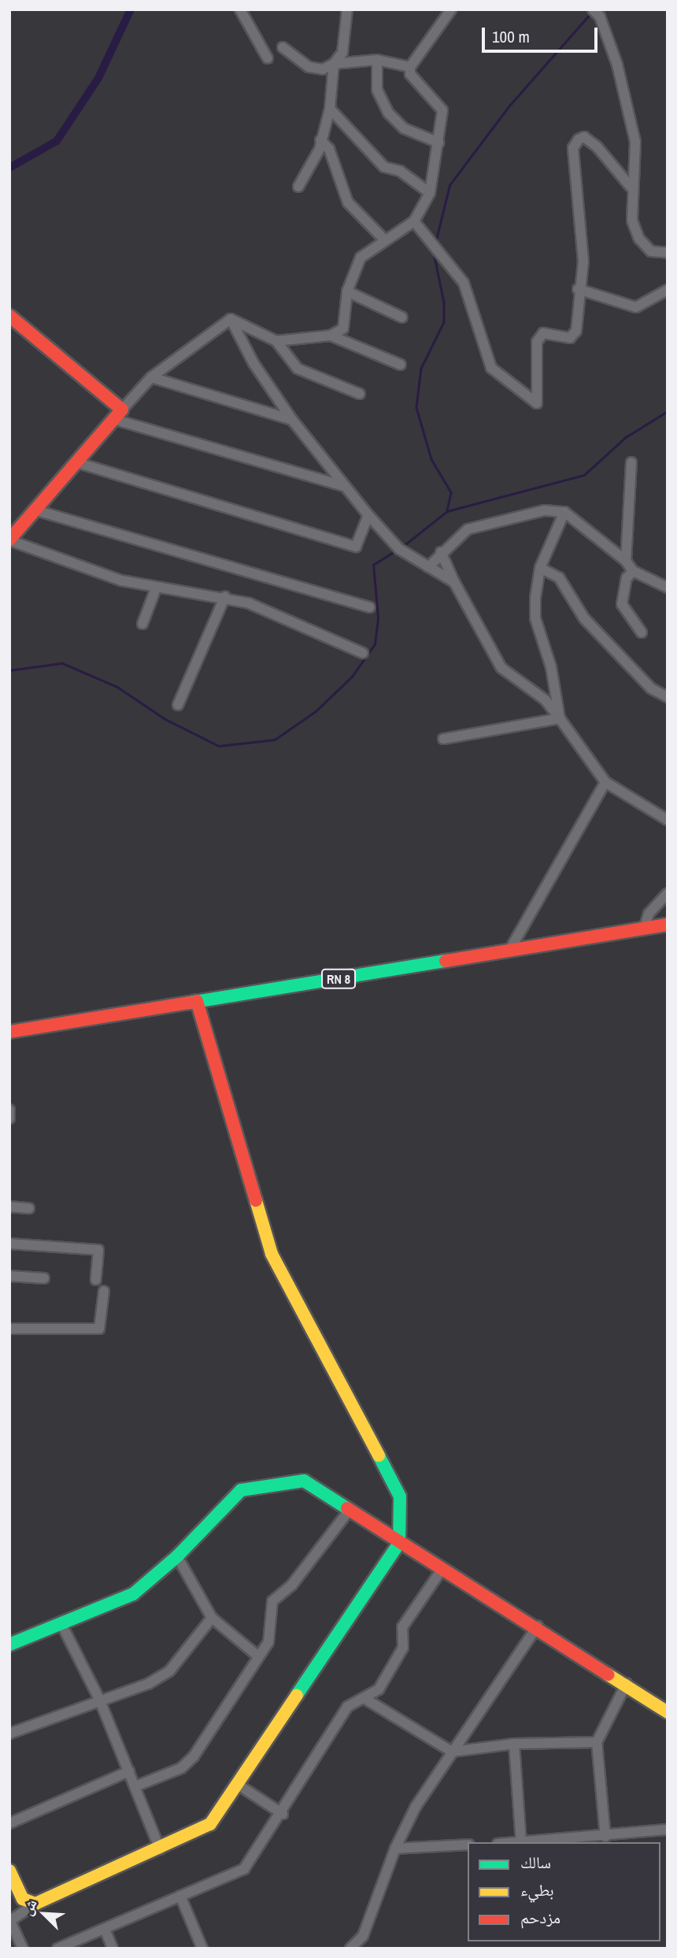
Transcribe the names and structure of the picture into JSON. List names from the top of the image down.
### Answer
{
  "streets": {
    "street": ["RN 8"]
  },
  "legend": ["سالك", "بطيء", "مزدحم"],
  "scale_bar": "100 m",
  "north": "top left"
}
